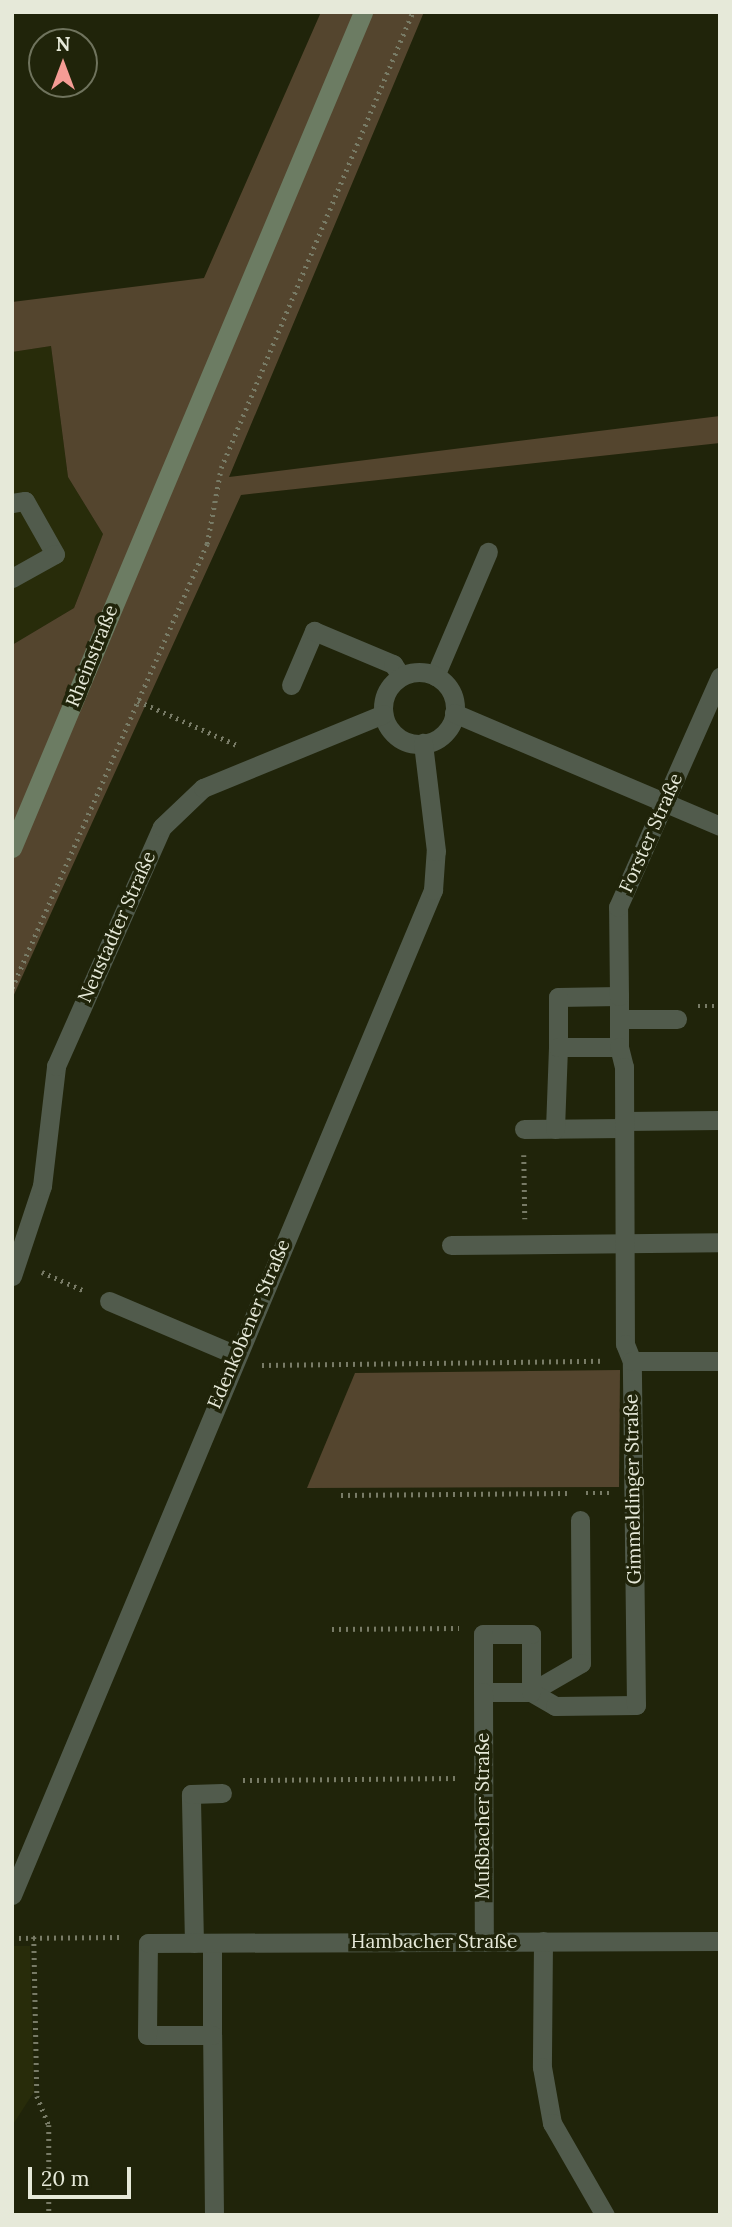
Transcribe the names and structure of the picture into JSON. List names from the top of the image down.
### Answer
{
  "streets": {
    "main road": ["Rheinstraße"],
    "street": [
      "Forster Straße",
      "Neustadter Straße",
      "Edenkobener Straße",
      "Gimmeldinger Straße",
      "Mußbacher Straße",
      "Hambacher Straße"
    ]
  },
  "crossings": [
    ["Forster Straße", "Gimmeldinger Straße"],
    ["Neustadter Straße", "Edenkobener Straße"],
    ["Mußbacher Straße", "Hambacher Straße"]
  ],
  "scale_bar": "20 m",
  "north": "top"
}
